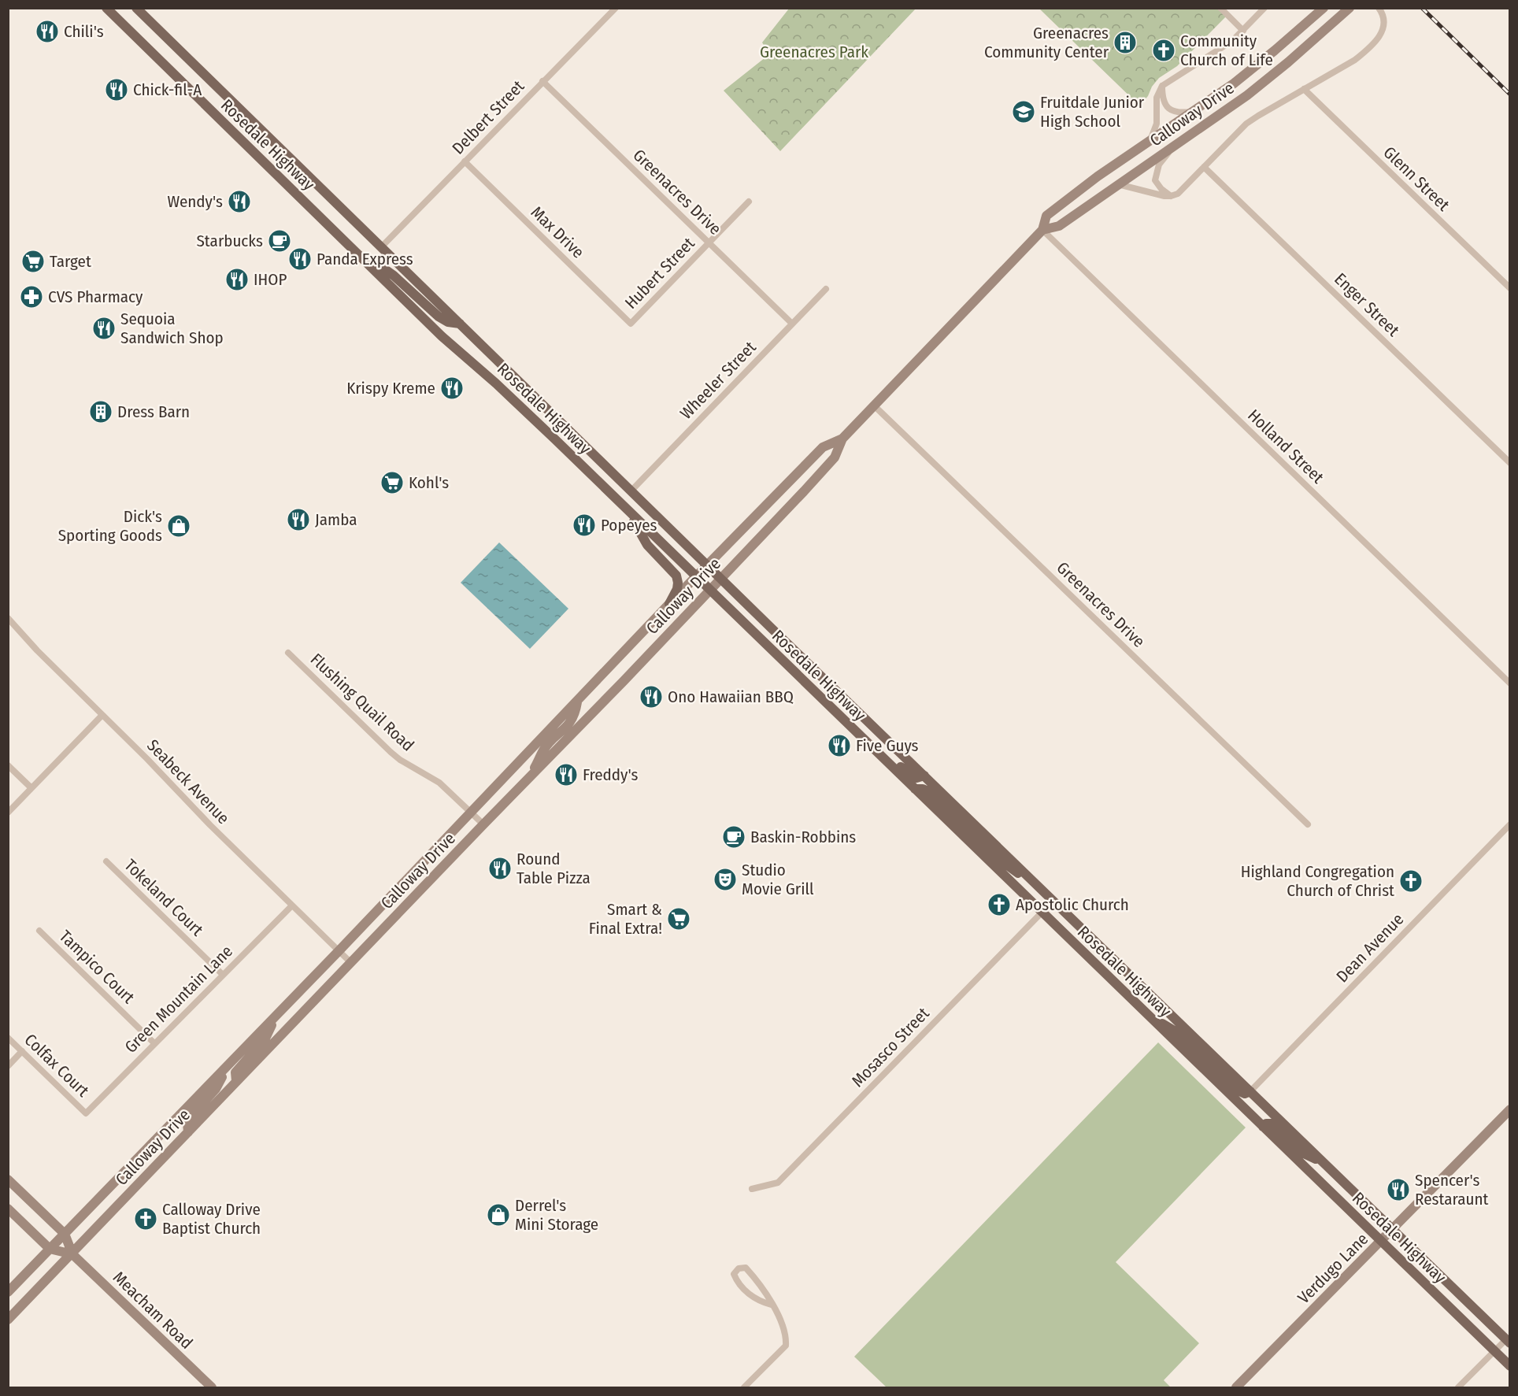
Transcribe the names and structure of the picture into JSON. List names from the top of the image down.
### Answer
{
  "streets": {
    "main road": [
      "Calloway Drive",
      "Rosedale Highway",
      "Verdugo Lane",
      "Meacham Road"
    ],
    "street": [
      "Delbert Street",
      "Glenn Street",
      "Greenacres Drive",
      "Max Drive",
      "Hubert Street",
      "Enger Street",
      "Wheeler Street",
      "Holland Street",
      "Flushing Quail Road",
      "Seabeck Avenue",
      "Tokeland Court",
      "Dean Avenue",
      "Tampico Court",
      "Green Mountain Lane",
      "Mosasco Street",
      "Colfax Court"
    ]
  },
  "crossings": [
    ["Calloway Drive", "Rosedale Highway"],
    ["Calloway Drive", "Greenacres Drive"],
    ["Calloway Drive", "Holland Street"],
    ["Calloway Drive", "Flushing Quail Road"],
    ["Calloway Drive", "Seabeck Avenue"],
    ["Calloway Drive", "Meacham Road"],
    ["Delbert Street", "Rosedale Highway"],
    ["Delbert Street", "Greenacres Drive"],
    ["Delbert Street", "Max Drive"],
    ["Rosedale Highway", "Wheeler Street"],
    ["Rosedale Highway", "Dean Avenue"],
    ["Rosedale Highway", "Mosasco Street"],
    ["Rosedale Highway", "Verdugo Lane"],
    ["Greenacres Drive", "Hubert Street"],
    ["Greenacres Drive", "Wheeler Street"],
    ["Max Drive", "Hubert Street"],
    ["Seabeck Avenue", "Green Mountain Lane"],
    ["Tokeland Court", "Green Mountain Lane"],
    ["Tampico Court", "Green Mountain Lane"],
    ["Green Mountain Lane", "Colfax Court"]
  ],
  "parks": ["Greenacres Park"],
  "places": {
    "restaurant": [
      "Chili's",
      "Chick-fil-A",
      "Wendy's",
      "Panda Express",
      "IHOP",
      "Sequoia Sandwich Shop",
      "Krispy Kreme",
      "Jamba",
      "Popeyes",
      "Ono Hawaiian BBQ",
      "Five Guys",
      "Freddy's",
      "Round Table Pizza",
      "Spencer's Restaraunt"
    ],
    "building": ["Greenacres Community Center", "Dress Barn"],
    "church": [
      "Community Church of Life",
      "Highland Congregation Church of Christ",
      "Apostolic Church",
      "Calloway Drive Baptist Church"
    ],
    "school or university": ["Fruitdale Junior High School"],
    "cafe": ["Starbucks", "Baskin-Robbins"],
    "supermarket": ["Target", "Kohl's", "Smart & Final Extra!"],
    "pharmacy": ["CVS Pharmacy"],
    "shop": ["Dick's Sporting Goods", "Derrel's Mini Storage"],
    "theatre": ["Studio Movie Grill"]
  }
}
